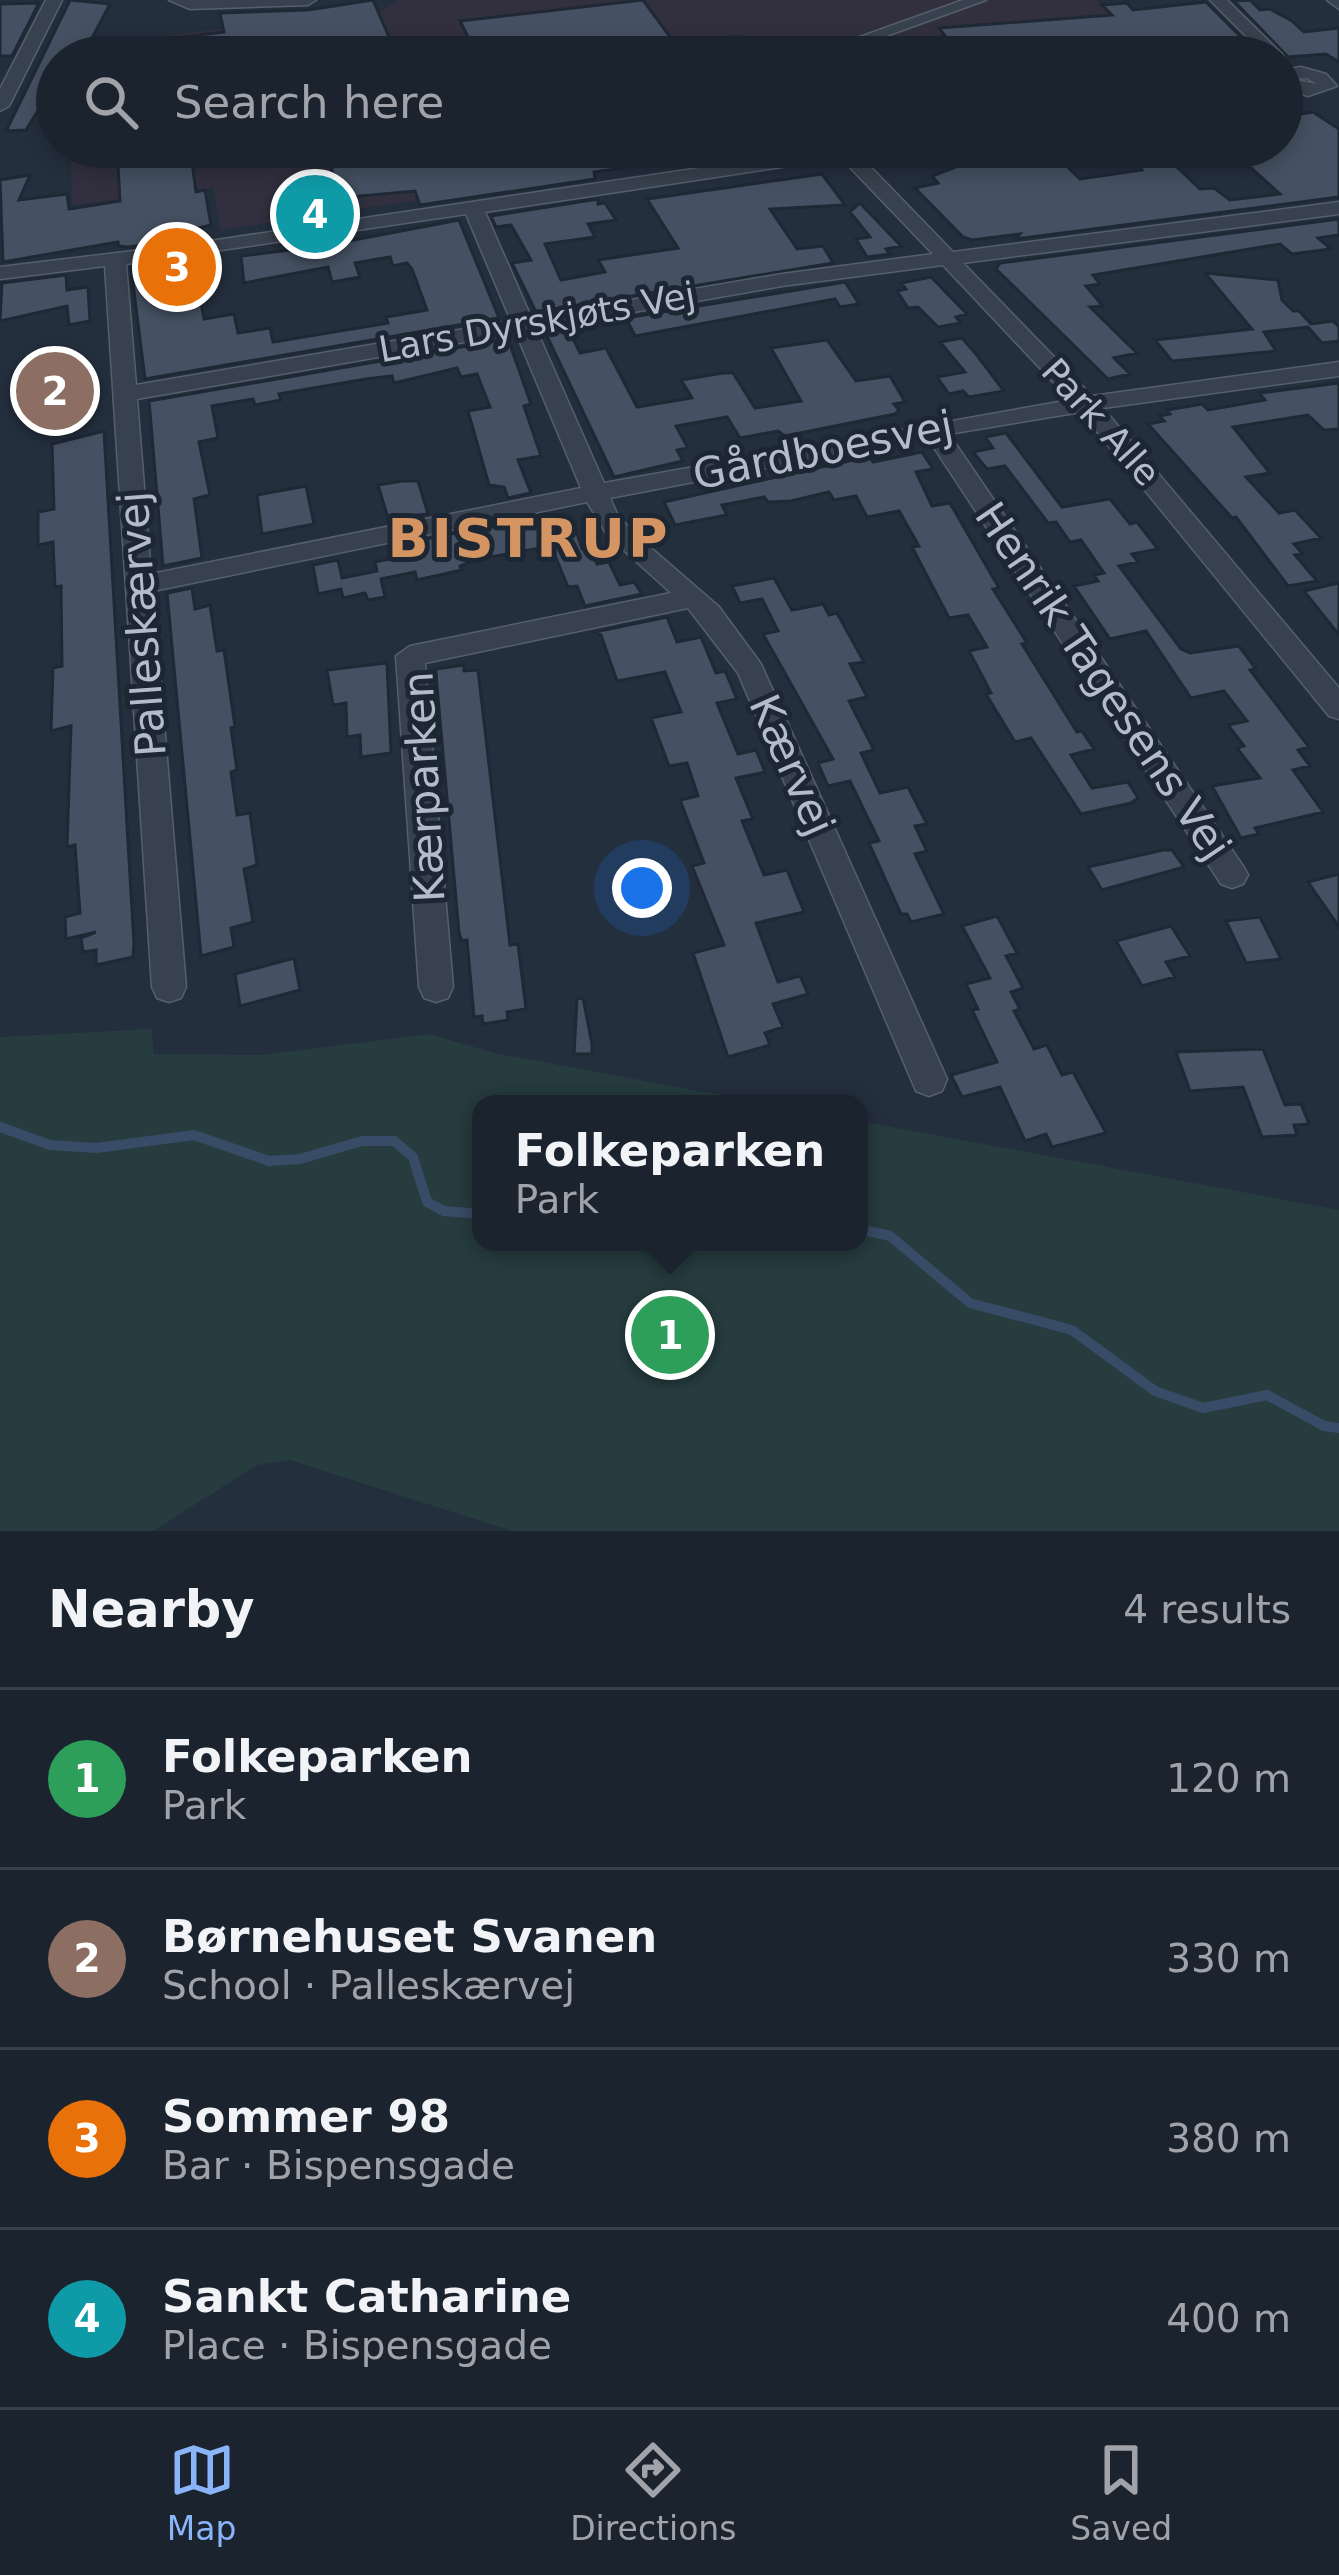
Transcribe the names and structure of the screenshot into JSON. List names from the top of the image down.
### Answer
{
  "streets": {
    "street": [
      "Lars Dyrskjøts Vej",
      "Park Alle",
      "Gårdboesvej",
      "Palleskærvej",
      "Henrik Tagesens Vej",
      "Kærvej",
      "Kærparken"
    ]
  },
  "crossings": [
    ["Lars Dyrskjøts Vej", "Park Alle"],
    ["Lars Dyrskjøts Vej", "Palleskærvej"],
    ["Lars Dyrskjøts Vej", "Kærvej"],
    ["Park Alle", "Gårdboesvej"],
    ["Gårdboesvej", "Palleskærvej"],
    ["Gårdboesvej", "Henrik Tagesens Vej"],
    ["Gårdboesvej", "Kærvej"],
    ["Kærvej", "Kærparken"]
  ],
  "districts": ["BISTRUP"],
  "page": {
    "search": "Search here",
    "pins": [
      "4",
      "3",
      "2",
      "1"
    ],
    "popup": ["Folkeparken", "Park"],
    "heading": ["Nearby", "4 results"],
    "list": [
      {
        "mark": "1",
        "name": "Folkeparken",
        "note": "Park",
        "value": "120 m"
      },
      {
        "mark": "2",
        "name": "Børnehuset Svanen",
        "note": "School · Palleskærvej",
        "value": "330 m"
      },
      {
        "mark": "3",
        "name": "Sommer 98",
        "note": "Bar · Bispensgade",
        "value": "380 m"
      },
      {
        "mark": "4",
        "name": "Sankt Catharine",
        "note": "Place · Bispensgade",
        "value": "400 m"
      }
    ],
    "nav": ["Map", "Directions", "Saved"]
  }
}
